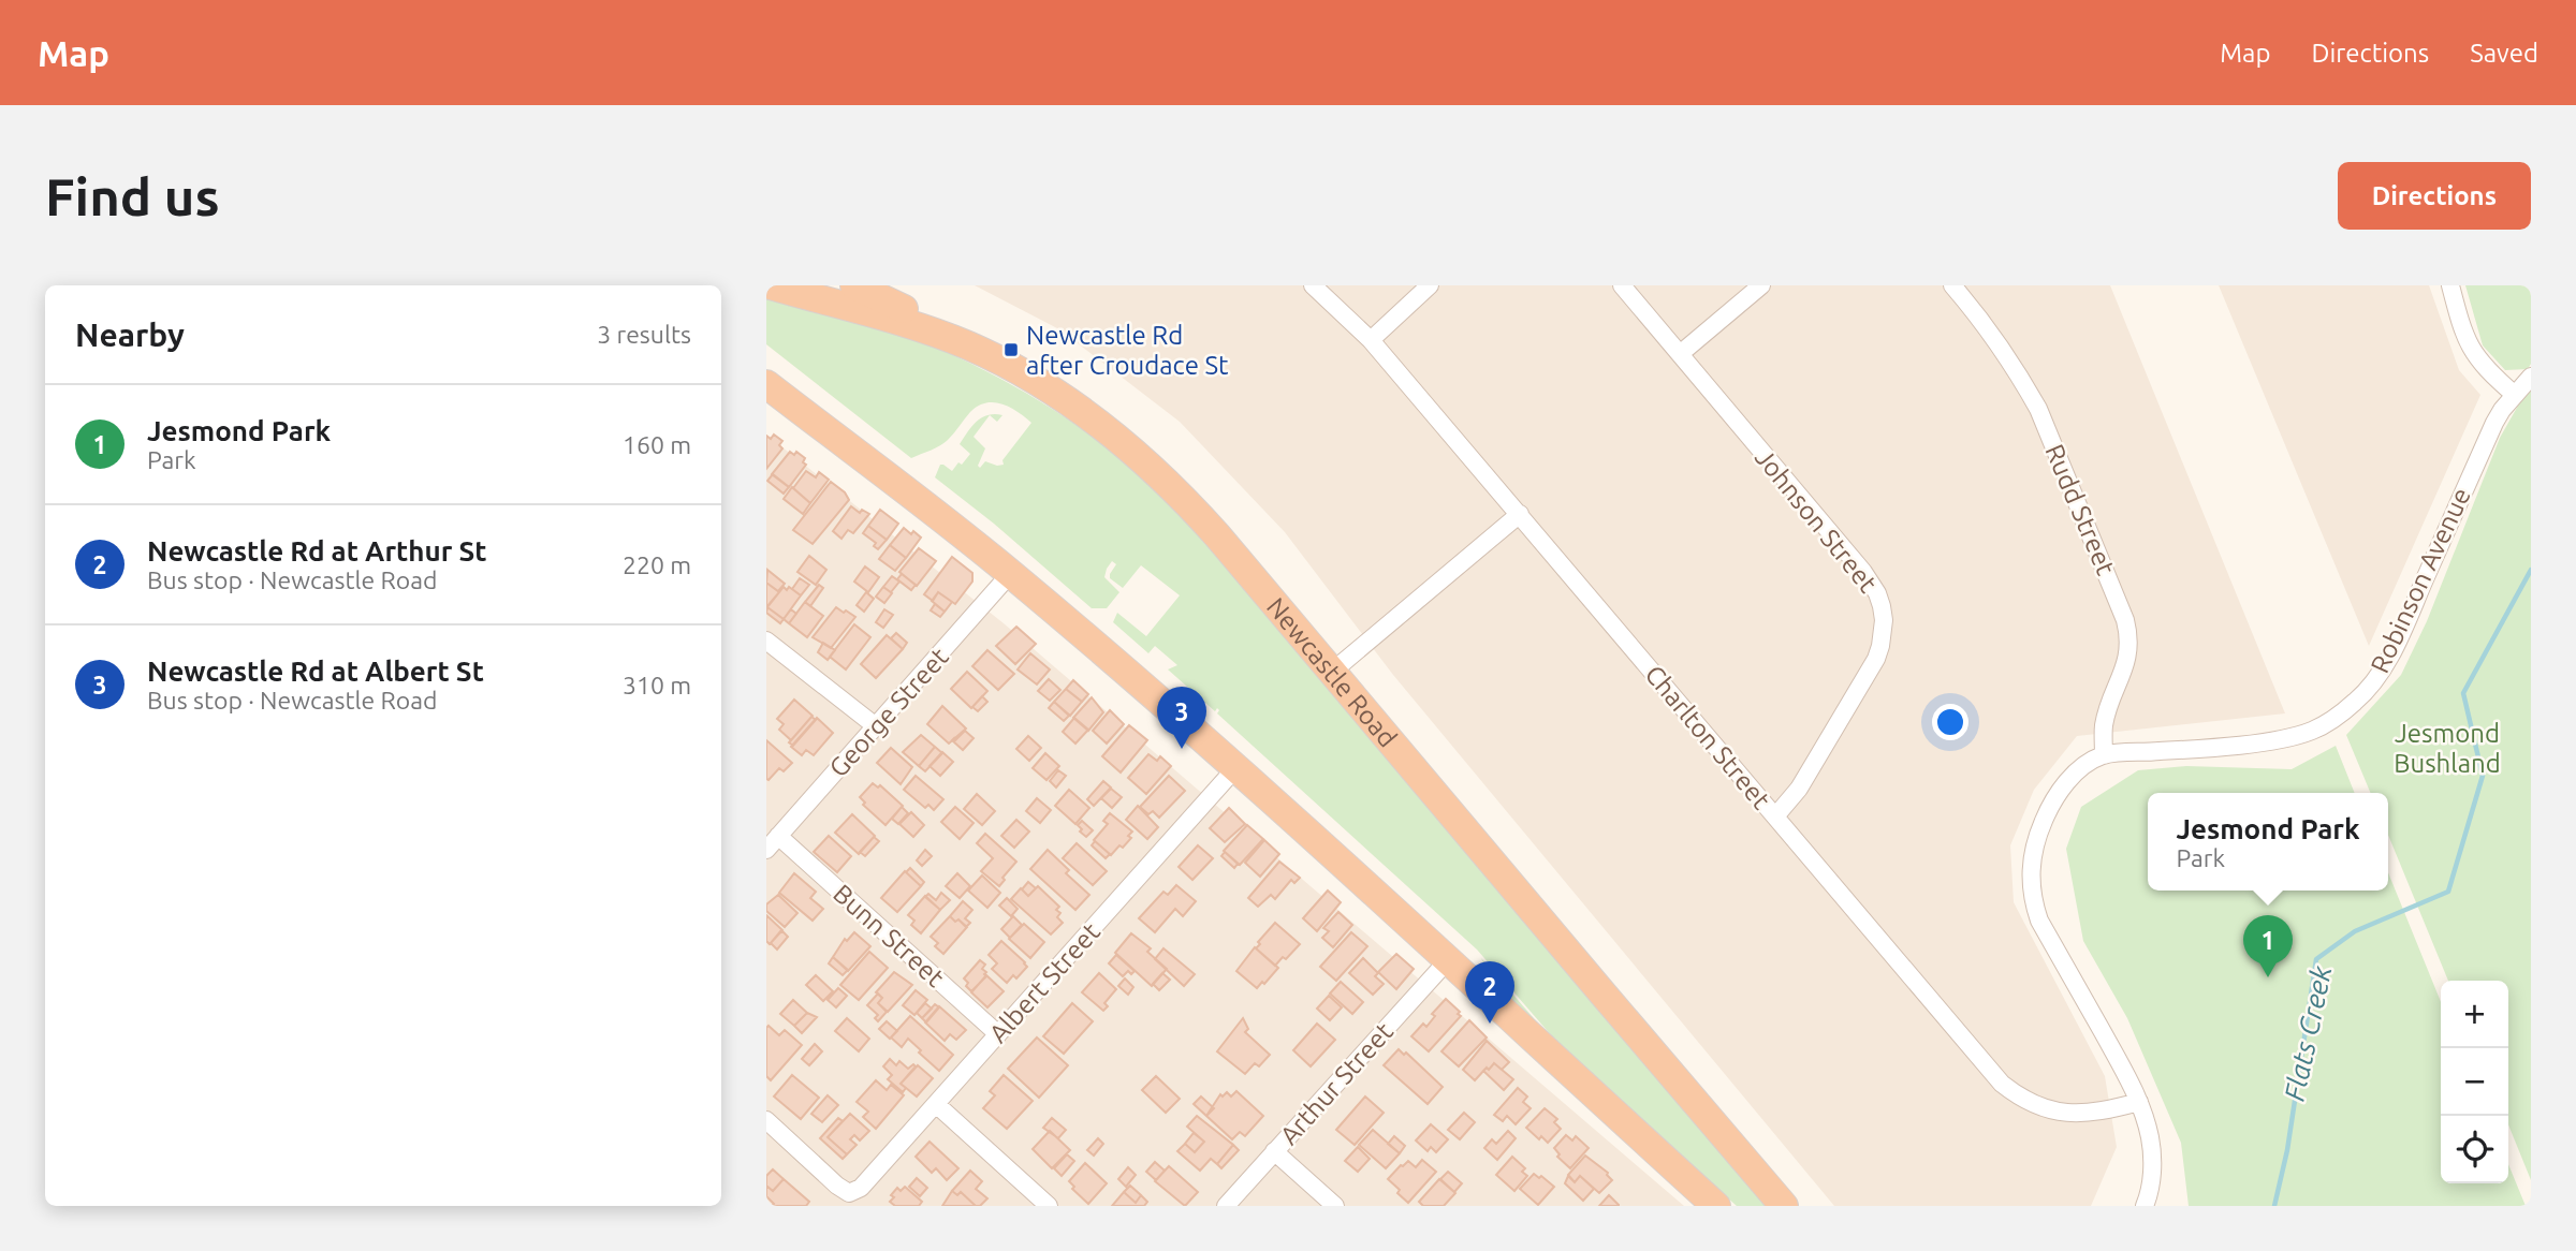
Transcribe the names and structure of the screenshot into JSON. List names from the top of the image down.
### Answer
{
  "streets": {
    "highway": ["Newcastle Road"],
    "street": [
      "Rudd Street",
      "Johnson Street",
      "Robinson Avenue",
      "George Street",
      "Charlton Street",
      "Bunn Street",
      "Albert Street",
      "Arthur Street"
    ]
  },
  "crossings": [
    ["Rudd Street", "Robinson Avenue"],
    ["Johnson Street", "Charlton Street"],
    ["Robinson Avenue", "Charlton Street"],
    ["George Street", "Bunn Street"],
    ["Bunn Street", "Albert Street"]
  ],
  "water": ["Flats Creek"],
  "parks": ["Jesmond Bushland"],
  "places": {
    "transit": ["Newcastle Rd after Croudace St"]
  },
  "page": {
    "header": "Map",
    "nav": ["Map", "Directions", "Saved"],
    "buttons": "Directions",
    "title": "Find us",
    "heading": ["Nearby", "3 results"],
    "list": [
      {
        "mark": "1",
        "name": "Jesmond Park",
        "note": "Park",
        "value": "160 m"
      },
      {
        "mark": "2",
        "name": "Newcastle Rd at Arthur St",
        "note": "Bus stop · Newcastle Road",
        "value": "220 m"
      },
      {
        "mark": "3",
        "name": "Newcastle Rd at Albert St",
        "note": "Bus stop · Newcastle Road",
        "value": "310 m"
      }
    ],
    "pins": ["3", "1", "2"],
    "popup": ["Jesmond Park", "Park"],
    "map_buttons": ["+", "−"]
  }
}
